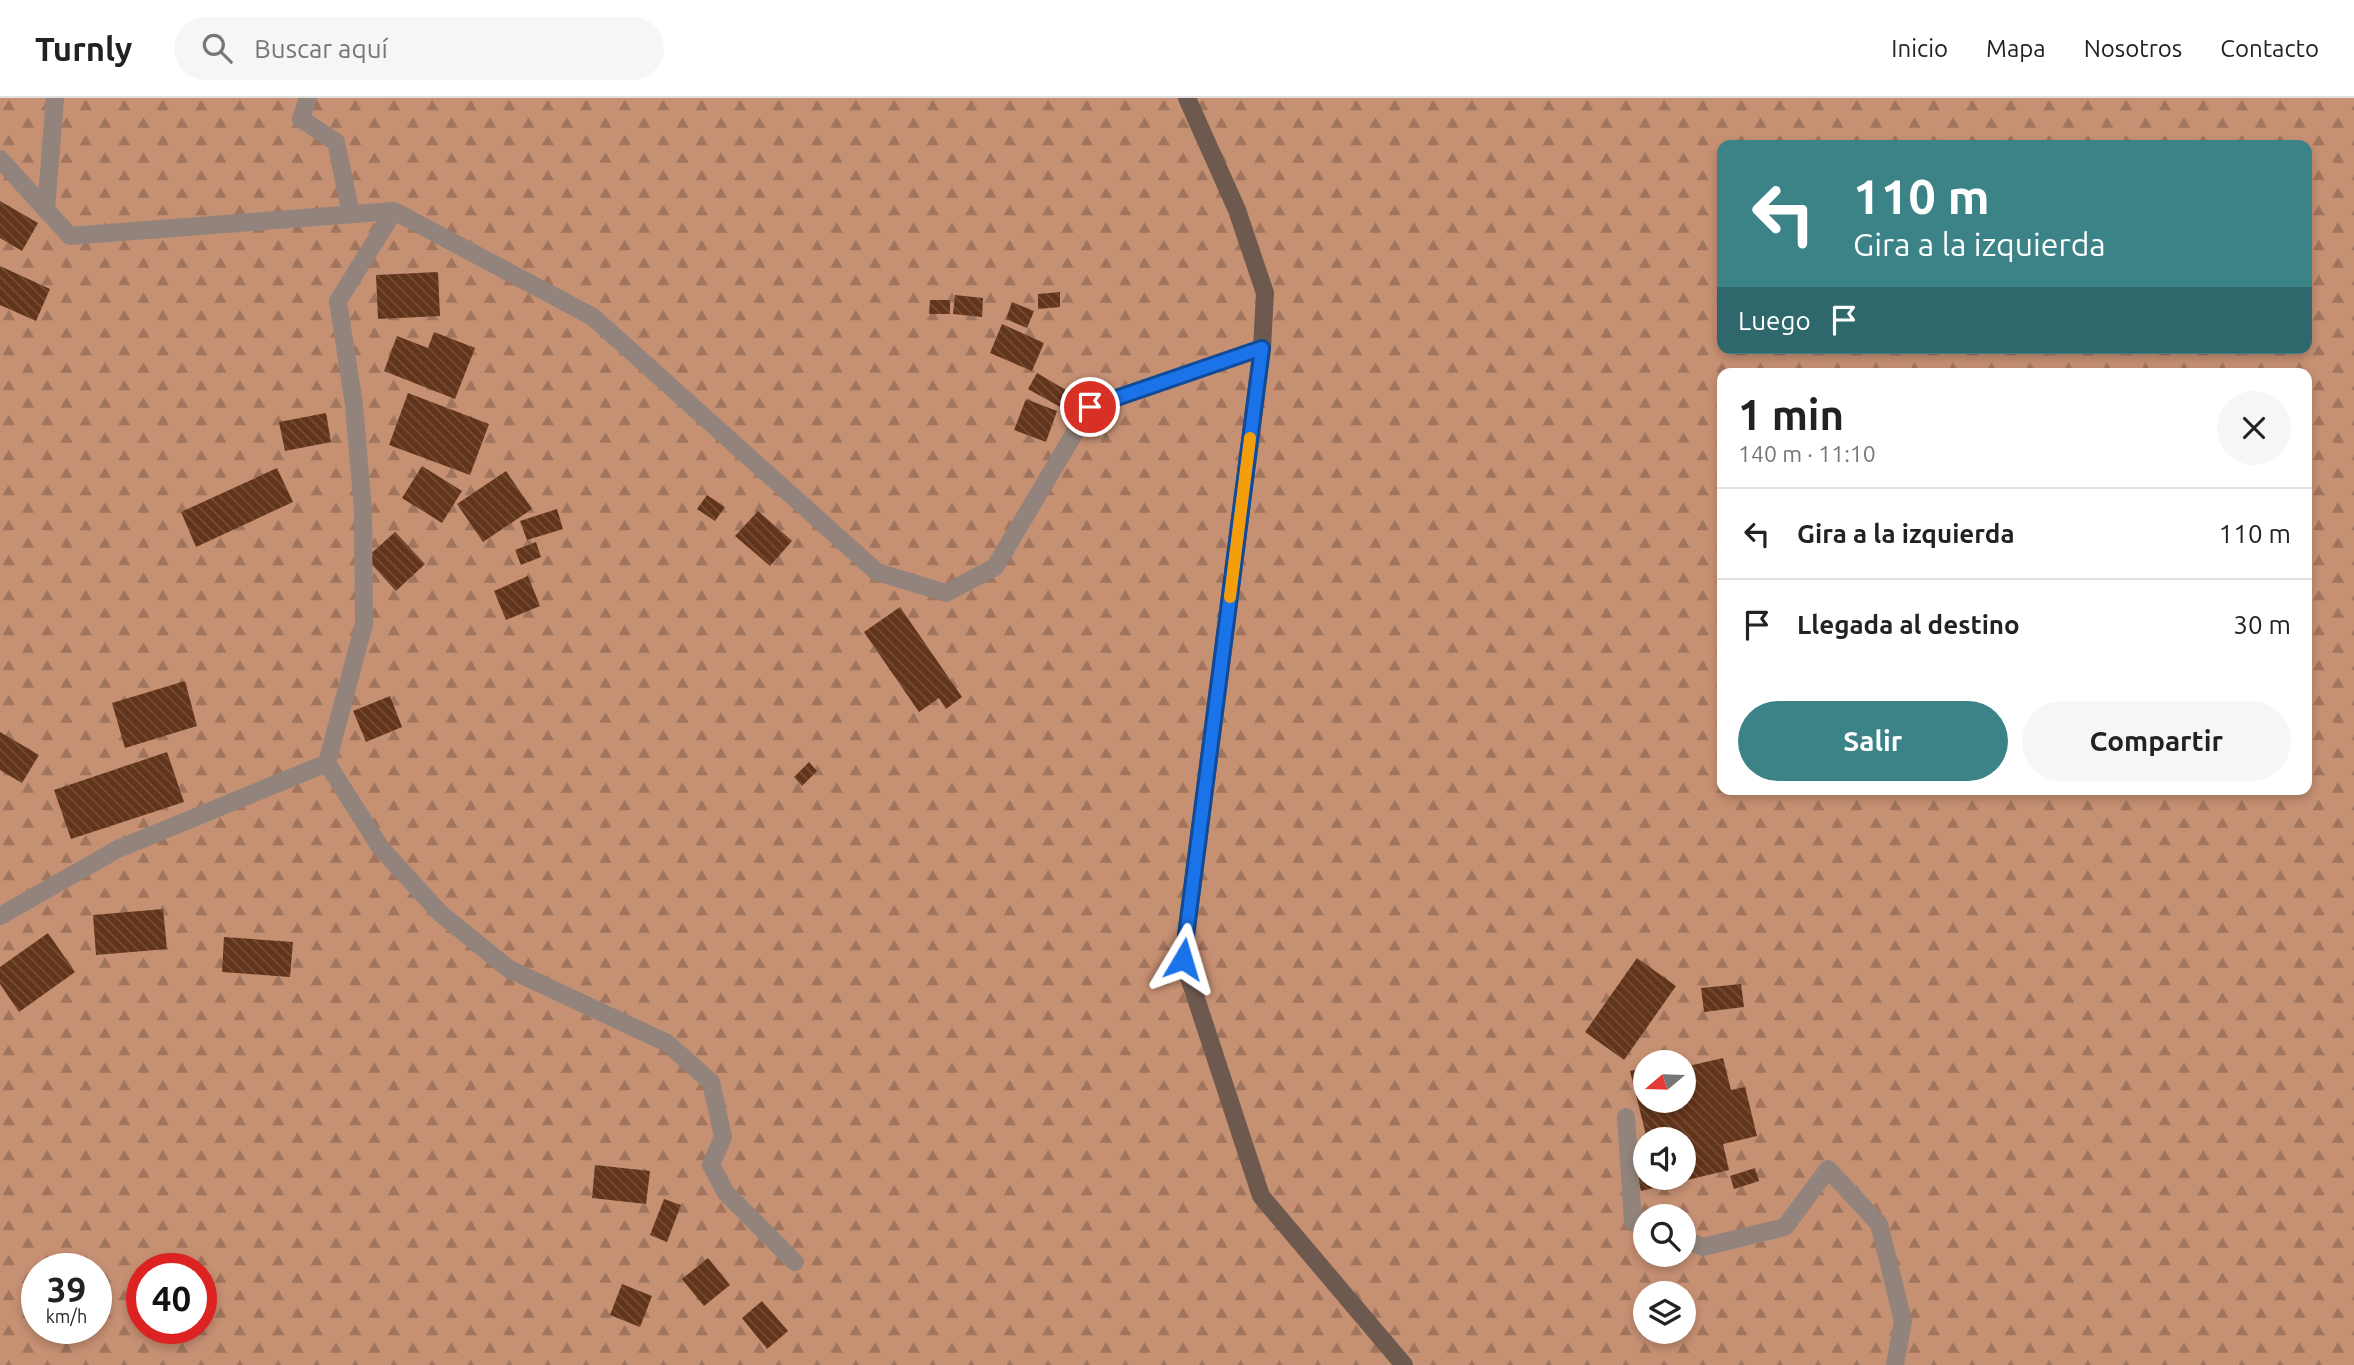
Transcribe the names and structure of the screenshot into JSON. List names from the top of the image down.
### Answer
{
  "north": "left",
  "page": {
    "header": "Turnly",
    "search": "Buscar aquí",
    "nav": [
      "Inicio",
      "Mapa",
      "Nosotros",
      "Contacto"
    ],
    "turn": ["110 m", "Gira a la izquierda"],
    "then": "Luego",
    "heading": ["1 min", "140 m · 11:10"],
    "list": [
      {
        "name": "Gira a la izquierda",
        "value": "110 m"
      },
      {
        "name": "Llegada al destino",
        "value": "30 m"
      }
    ],
    "buttons": ["Salir", "Compartir"],
    "speed": "39 km/h",
    "limit": "40"
  }
}
